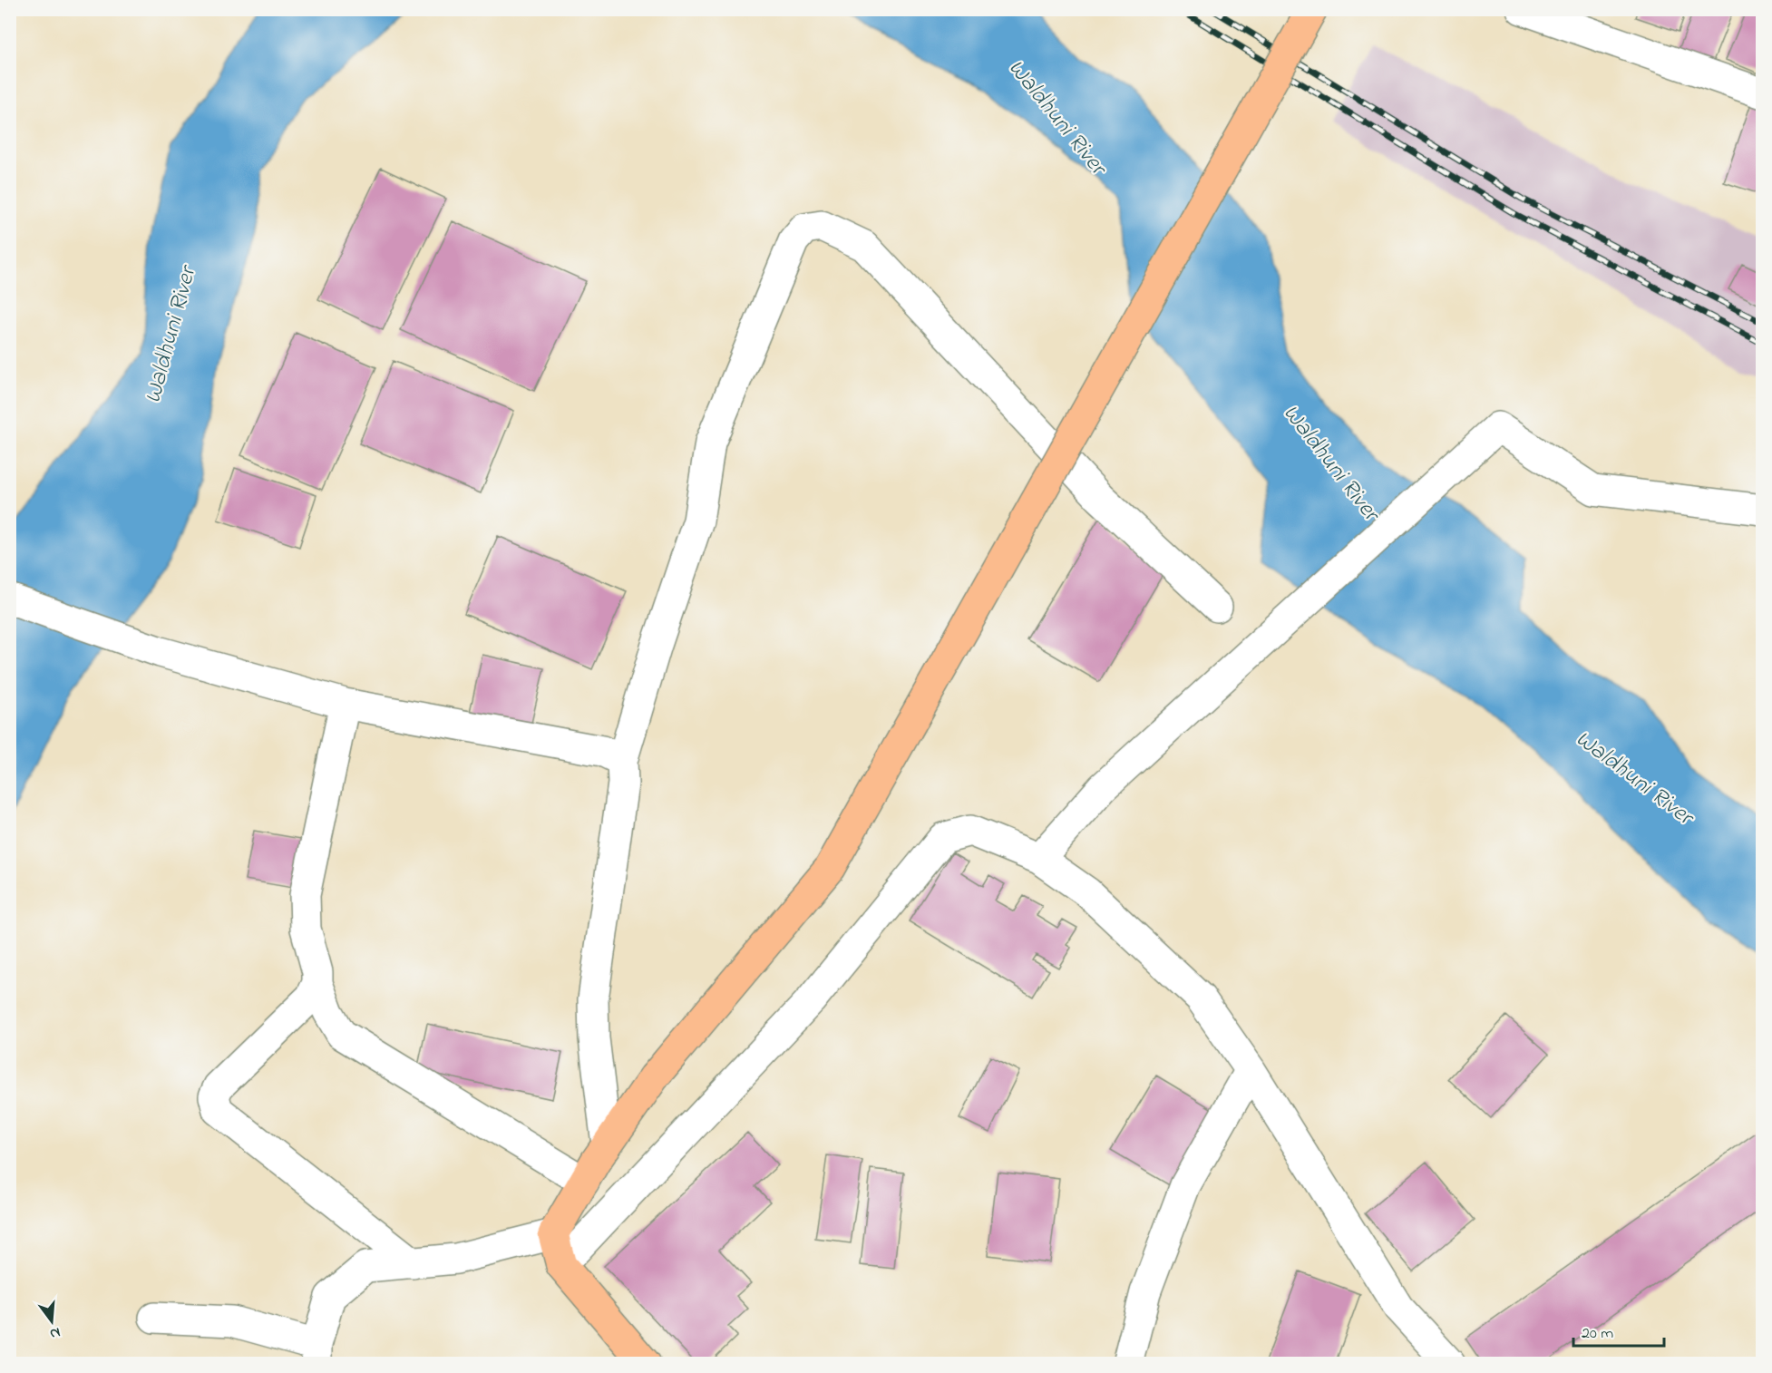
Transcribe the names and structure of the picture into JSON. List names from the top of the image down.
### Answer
{
  "water": ["Waldhuni River"],
  "scale_bar": "20 m",
  "north": "bottom"
}
